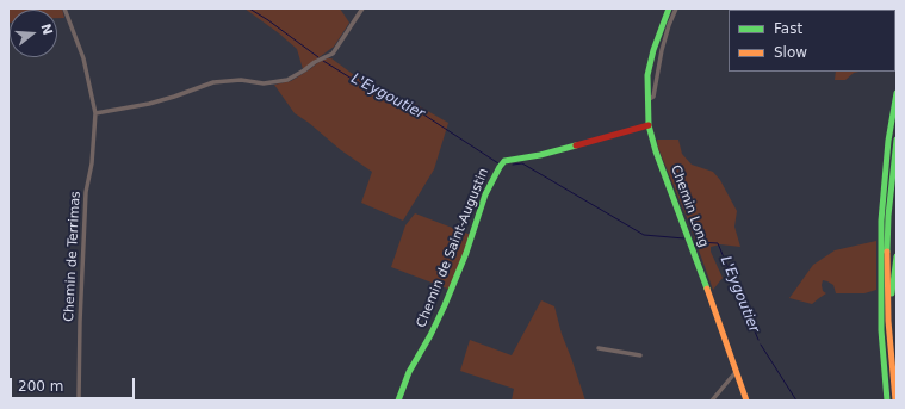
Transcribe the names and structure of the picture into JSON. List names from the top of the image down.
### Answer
{
  "streets": {
    "main road": ["Chemin Long", "Chemin de Saint-Augustin"],
    "street": ["Chemin de Terrimas"]
  },
  "crossings": [
    ["Chemin Long", "Chemin de Saint-Augustin"]
  ],
  "water": ["L'Eygoutier"],
  "legend": ["Fast", "Slow"],
  "scale_bar": "200 m",
  "north": "right"
}
